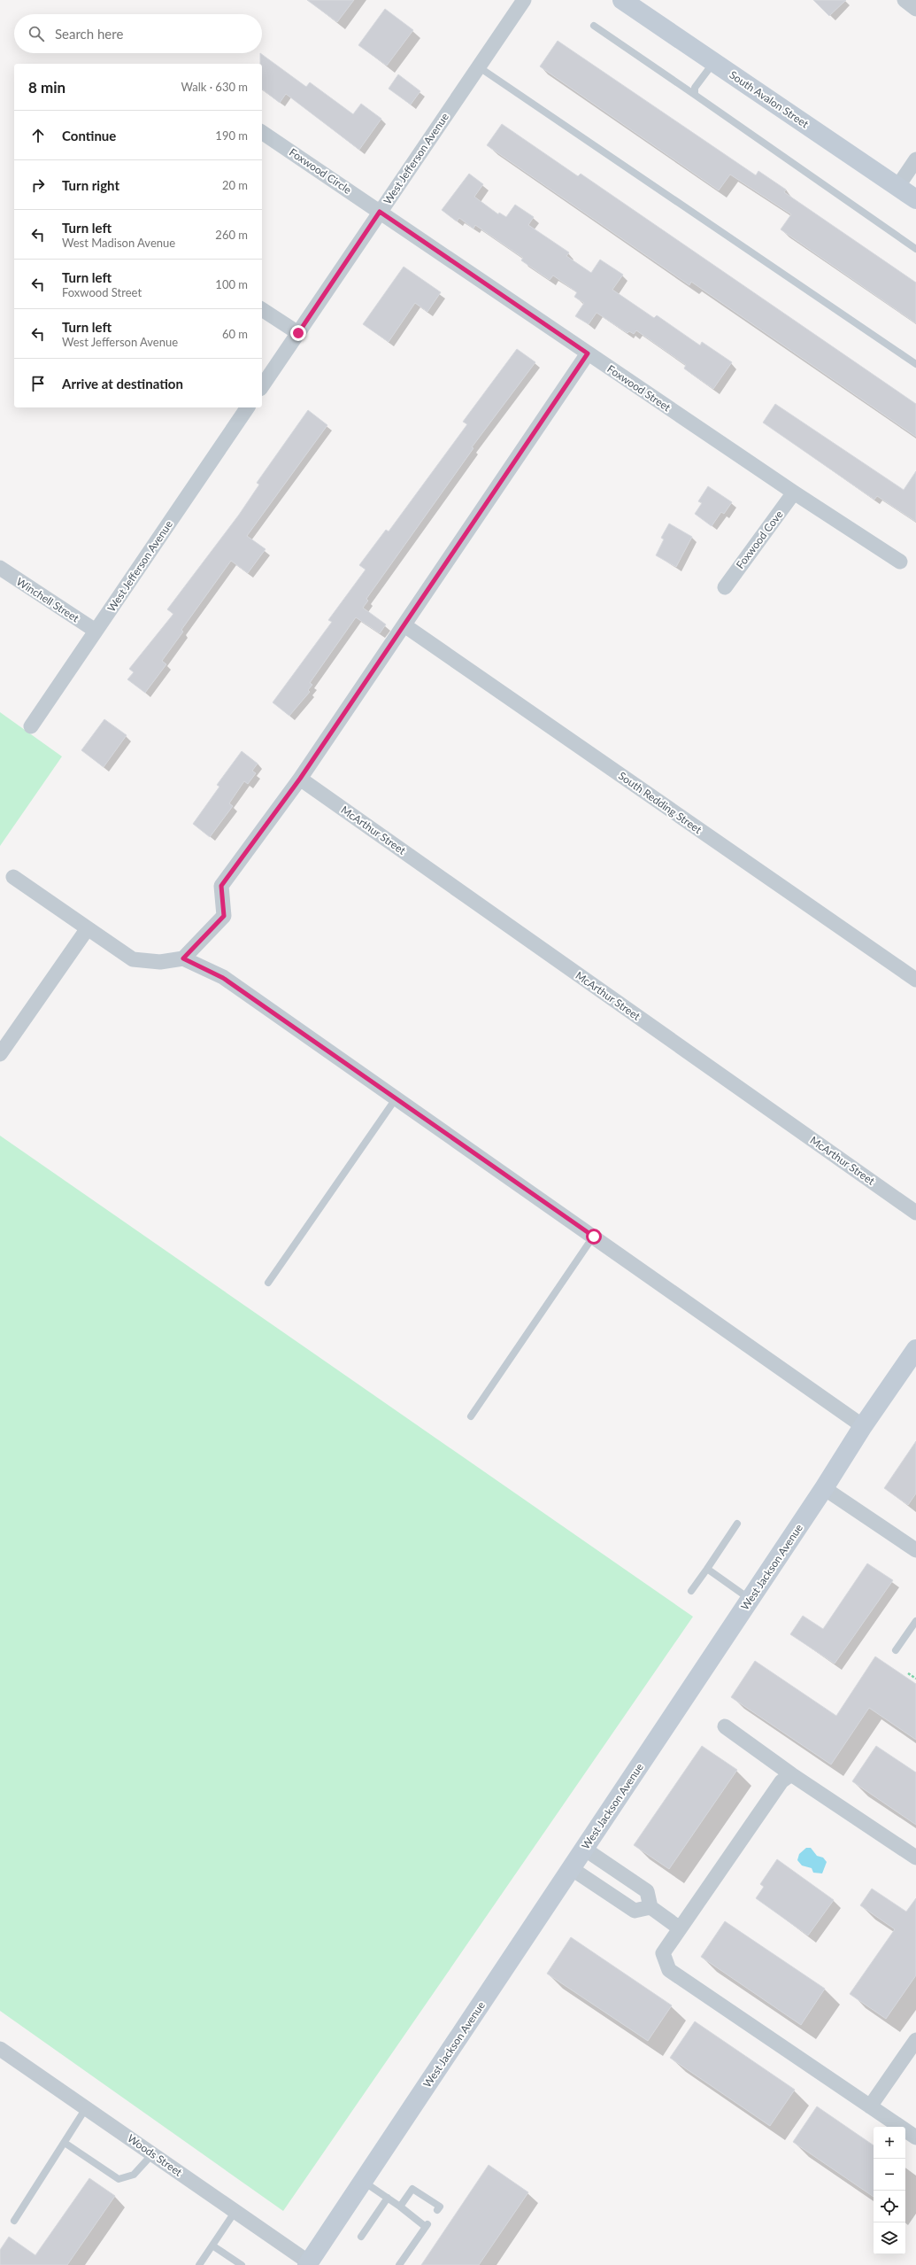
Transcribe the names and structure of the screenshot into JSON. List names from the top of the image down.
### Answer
{
  "streets": {
    "street": [
      "South Avalon Street",
      "West Jefferson Avenue",
      "Foxwood Circle",
      "Foxwood Street",
      "Foxwood Cove",
      "Winchell Street",
      "South Redding Street",
      "McArthur Street",
      "West Jackson Avenue",
      "Woods Street"
    ]
  },
  "crossings": [
    ["West Jefferson Avenue", "Foxwood Circle"],
    ["West Jefferson Avenue", "Foxwood Street"],
    ["West Jefferson Avenue", "Winchell Street"],
    ["Foxwood Circle", "Foxwood Street"],
    ["Foxwood Street", "Foxwood Cove"],
    ["West Jackson Avenue", "Woods Street"]
  ],
  "page": {
    "search": "Search here",
    "heading": ["8 min", "Walk · 630 m"],
    "list": [
      ["Continue", "190 m"],
      ["Turn right", "20 m"],
      ["Turn left", "West Madison Avenue", "260 m"],
      ["Turn left", "Foxwood Street", "100 m"],
      ["Turn left", "West Jefferson Avenue", "60 m"],
      "Arrive at destination"
    ],
    "map_buttons": ["+", "−"]
  }
}
